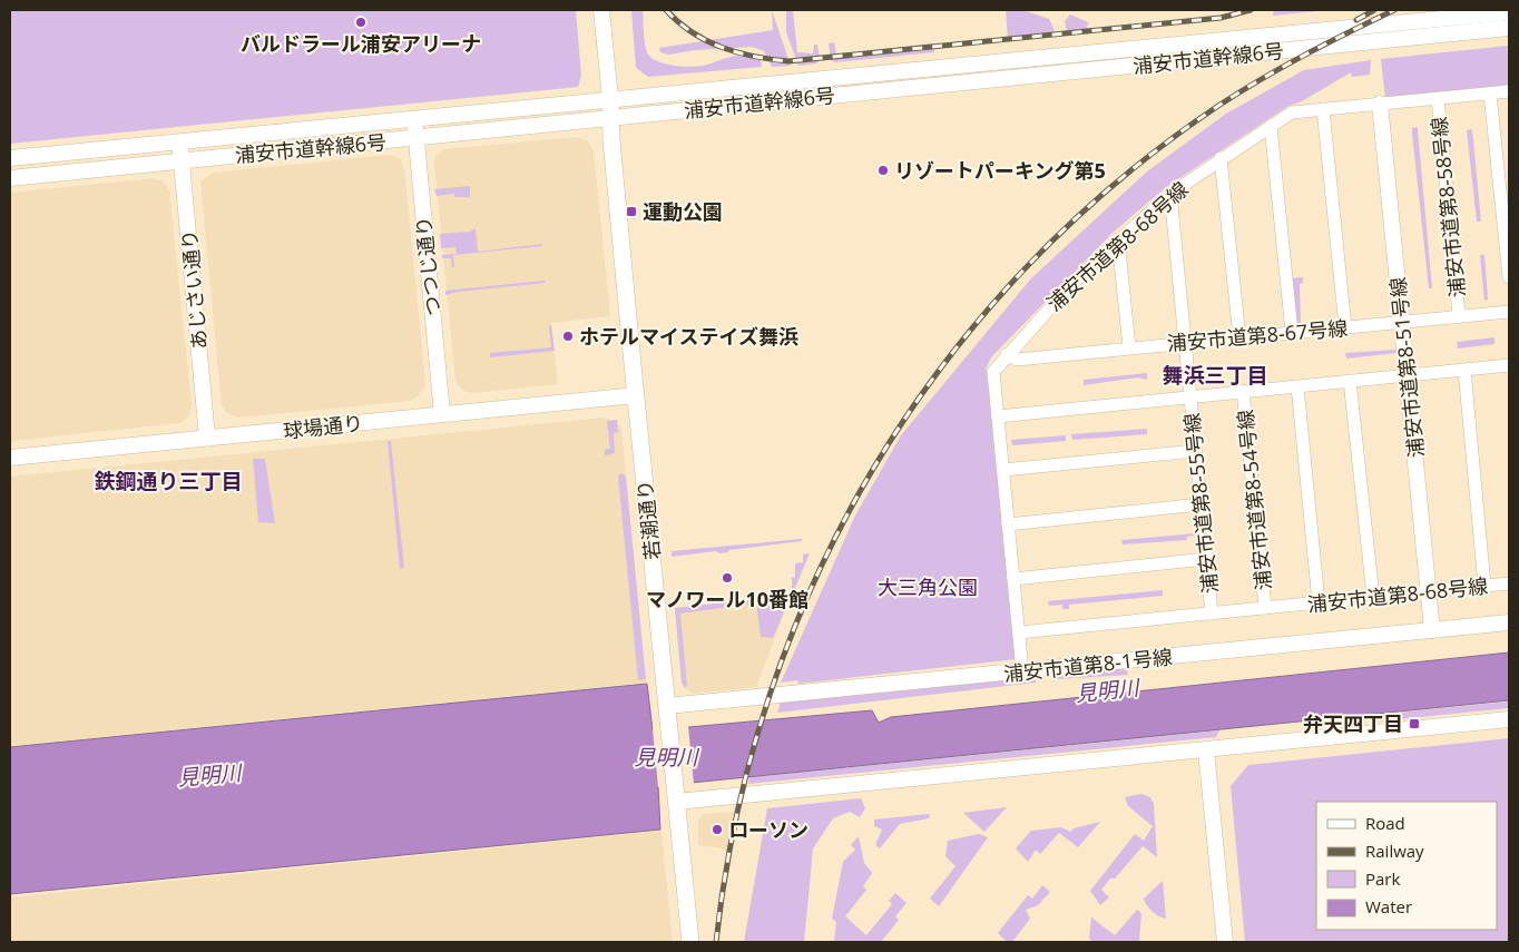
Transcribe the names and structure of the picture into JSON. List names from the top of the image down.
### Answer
{
  "streets": {
    "main road": ["若潮通り"],
    "street": [
      "浦安市道幹線6号",
      "浦安市道第8-58号線",
      "浦安市道第8-68号線",
      "つつじ通り",
      "あじさい通り",
      "浦安市道第8-67号線",
      "浦安市道第8-51号線",
      "球場通り",
      "浦安市道第8-54号線",
      "浦安市道第8-55号線",
      "浦安市道第8-1号線"
    ]
  },
  "crossings": [
    ["浦安市道幹線6号", "つつじ通り"],
    ["浦安市道幹線6号", "あじさい通り"],
    ["浦安市道幹線6号", "若潮通り"],
    ["浦安市道第8-58号線", "浦安市道第8-68号線"],
    ["浦安市道第8-58号線", "浦安市道第8-67号線"],
    ["浦安市道第8-68号線", "浦安市道第8-67号線"],
    ["浦安市道第8-68号線", "浦安市道第8-51号線"],
    ["浦安市道第8-68号線", "浦安市道第8-54号線"],
    ["浦安市道第8-68号線", "浦安市道第8-55号線"],
    ["浦安市道第8-68号線", "浦安市道第8-1号線"],
    ["つつじ通り", "球場通り"],
    ["あじさい通り", "球場通り"],
    ["浦安市道第8-67号線", "浦安市道第8-51号線"],
    ["浦安市道第8-67号線", "浦安市道第8-55号線"],
    ["浦安市道第8-51号線", "浦安市道第8-1号線"],
    ["球場通り", "若潮通り"],
    ["若潮通り", "浦安市道第8-1号線"]
  ],
  "districts": ["舞浜三丁目", "鉄鋼通り三丁目"],
  "water": ["見明川"],
  "parks": ["大三角公園"],
  "places": {
    "other": [
      "バルドラール浦安アリーナ",
      "リゾートパーキング第5",
      "ホテルマイステイズ舞浜",
      "マノワール10番館",
      "ローソン"
    ],
    "transit": ["運動公園", "弁天四丁目"]
  },
  "legend": [
    "Road",
    "Railway",
    "Park",
    "Water"
  ]
}
